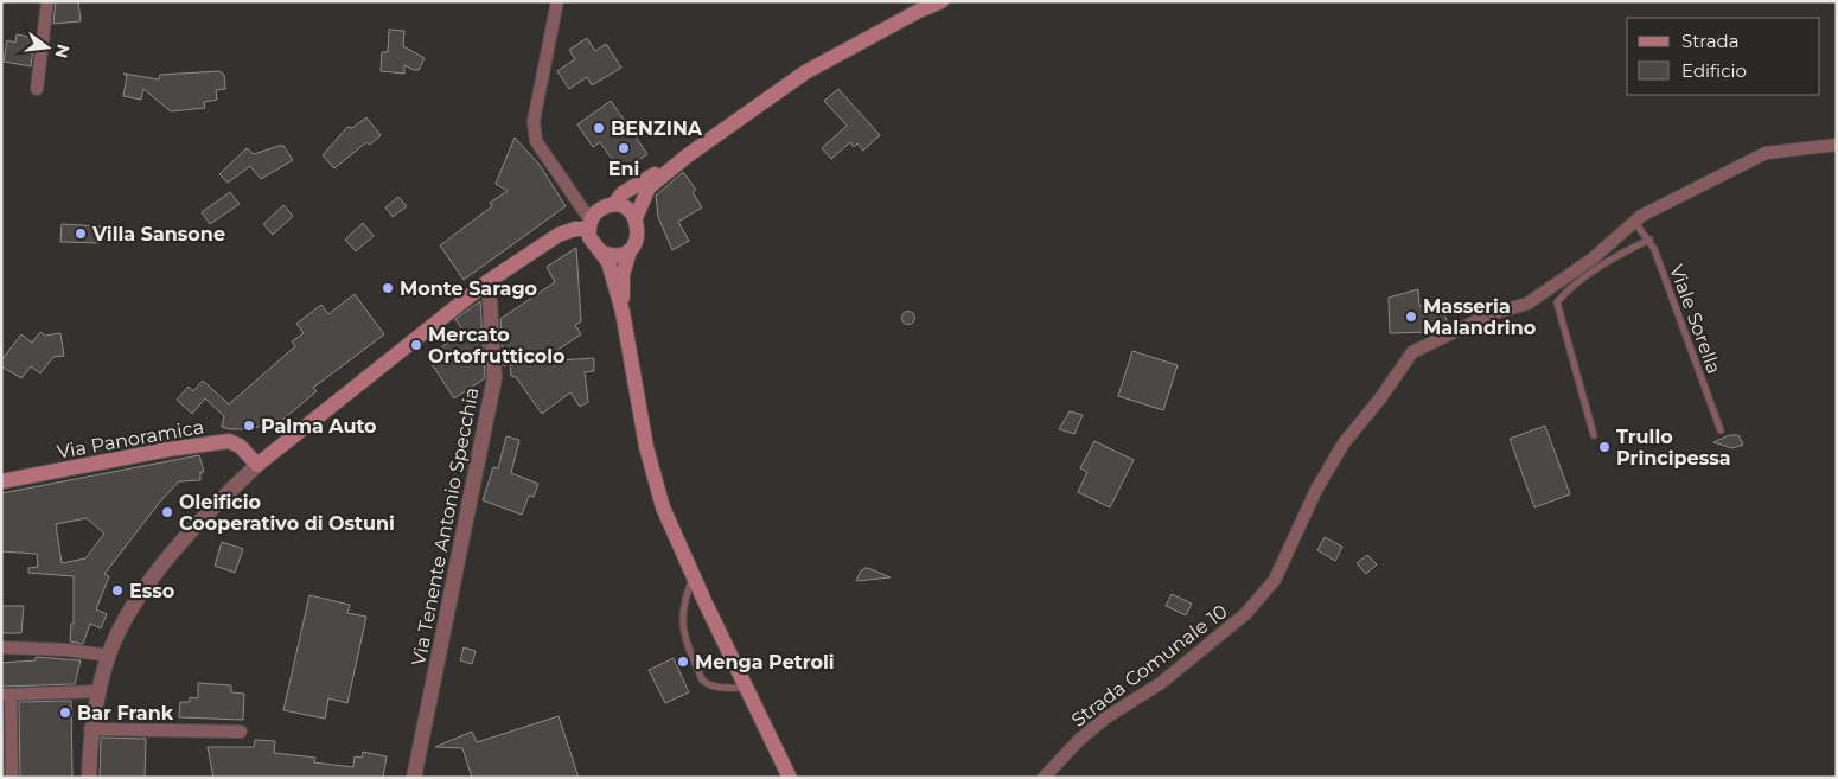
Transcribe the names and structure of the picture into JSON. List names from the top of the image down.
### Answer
{
  "streets": {
    "main road": ["Via Panoramica"],
    "street": ["Via Tenente Antonio Specchia", "Strada Comunale 10"],
    "lane": ["Viale Sorella"]
  },
  "crossings": [
    ["Viale Sorella", "Strada Comunale 10"]
  ],
  "places": [
    "BENZINA",
    "Eni",
    "Villa Sansone",
    "Monte Sarago",
    "Masseria Malandrino",
    "Mercato Ortofrutticolo",
    "Palma Auto",
    "Trullo Principessa",
    "Oleificio Cooperativo di Ostuni",
    "Esso",
    "Menga Petroli",
    "Bar Frank"
  ],
  "legend": ["Strada", "Edificio"],
  "north": "right"
}
